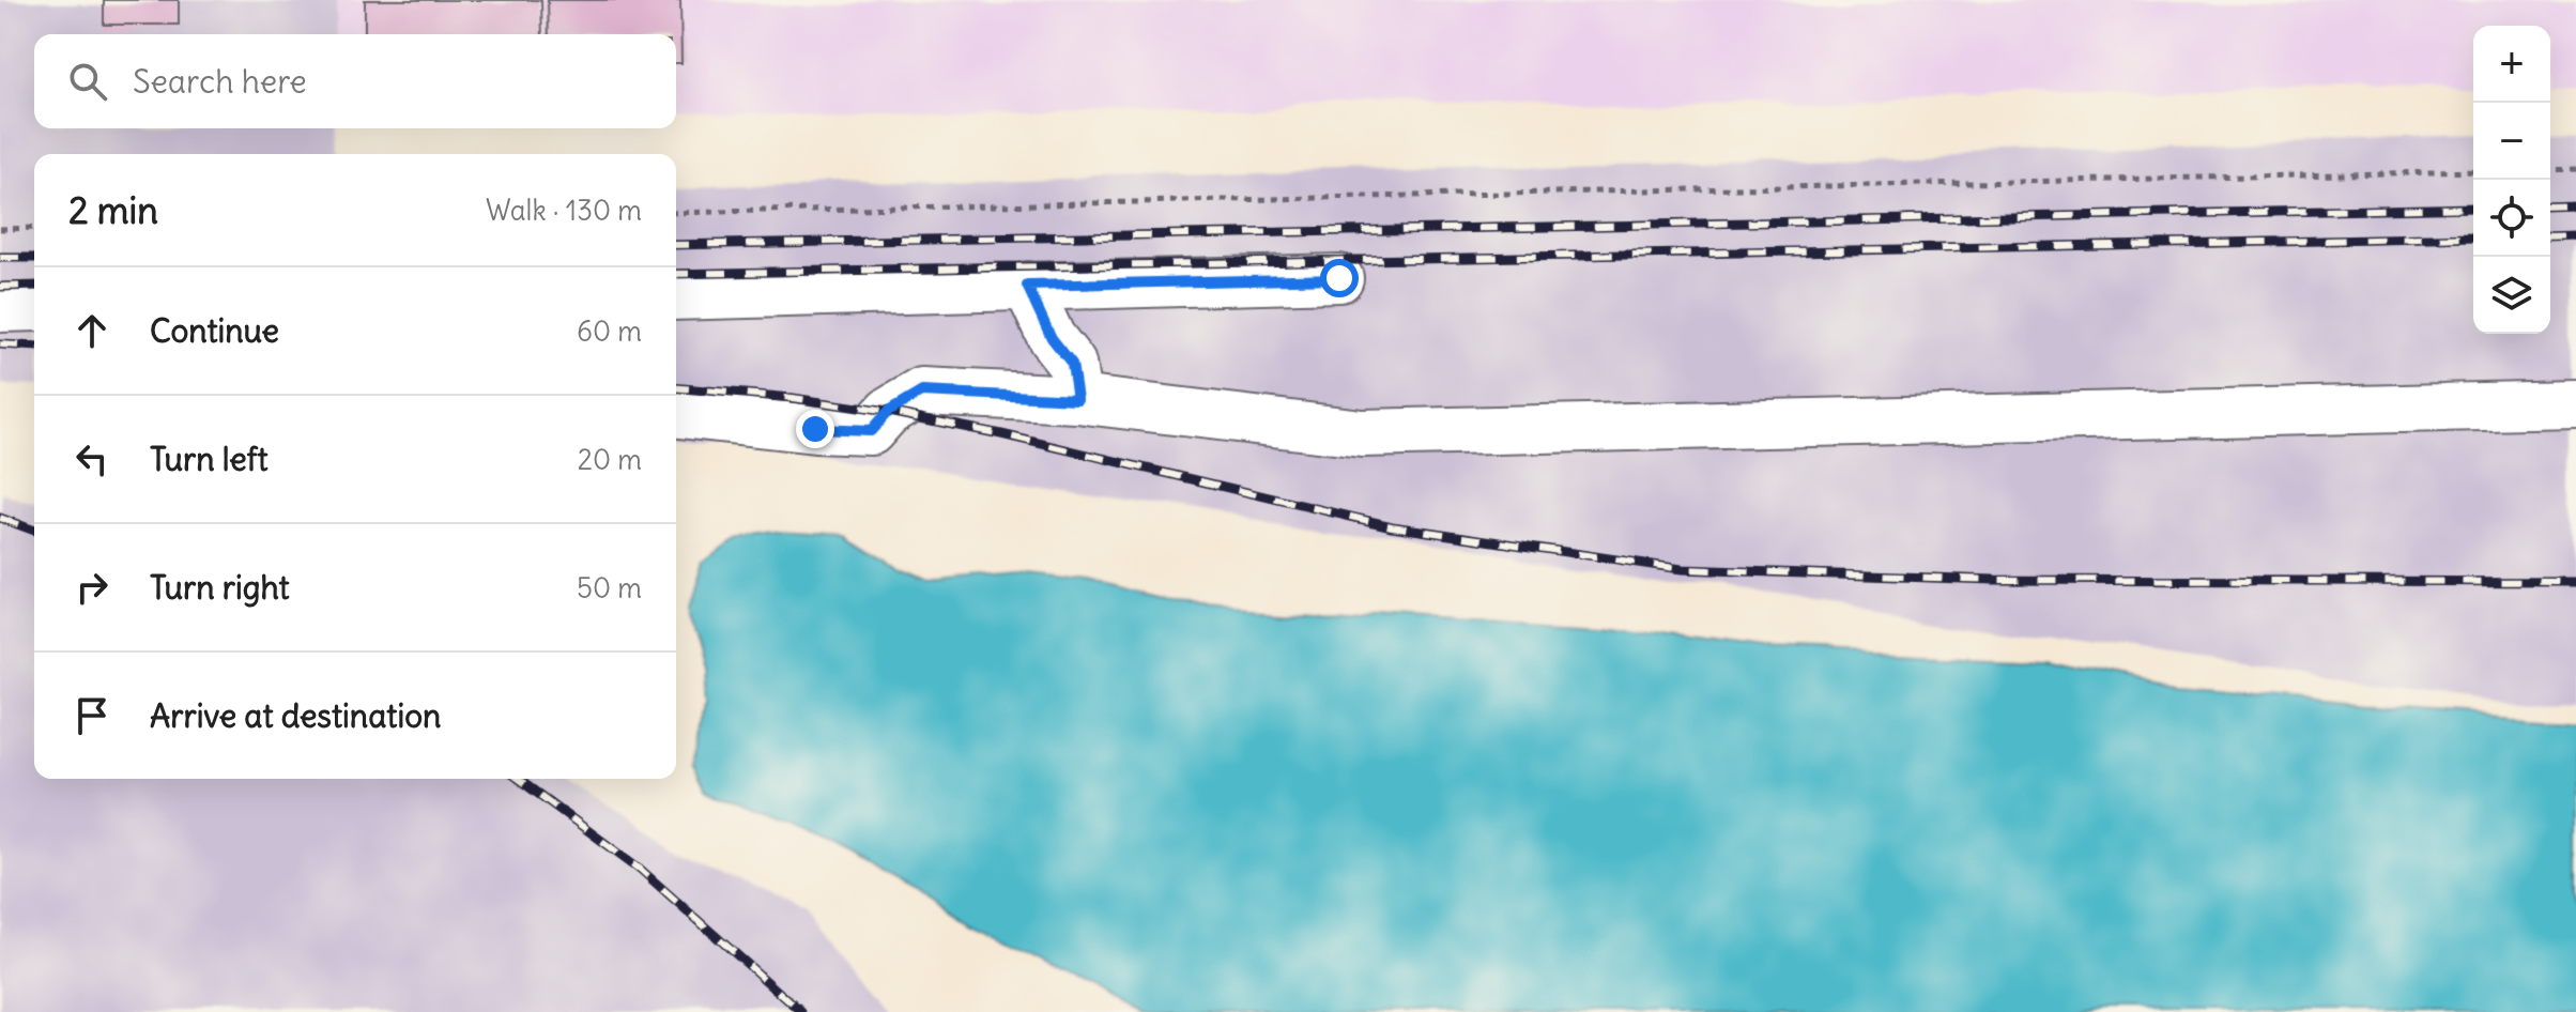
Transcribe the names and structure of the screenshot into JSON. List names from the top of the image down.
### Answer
{
  "page": {
    "map_buttons": ["+", "−"],
    "search": "Search here",
    "heading": ["2 min", "Walk · 130 m"],
    "list": [
      ["Continue", "60 m"],
      ["Turn left", "20 m"],
      ["Turn right", "50 m"],
      "Arrive at destination"
    ]
  }
}
